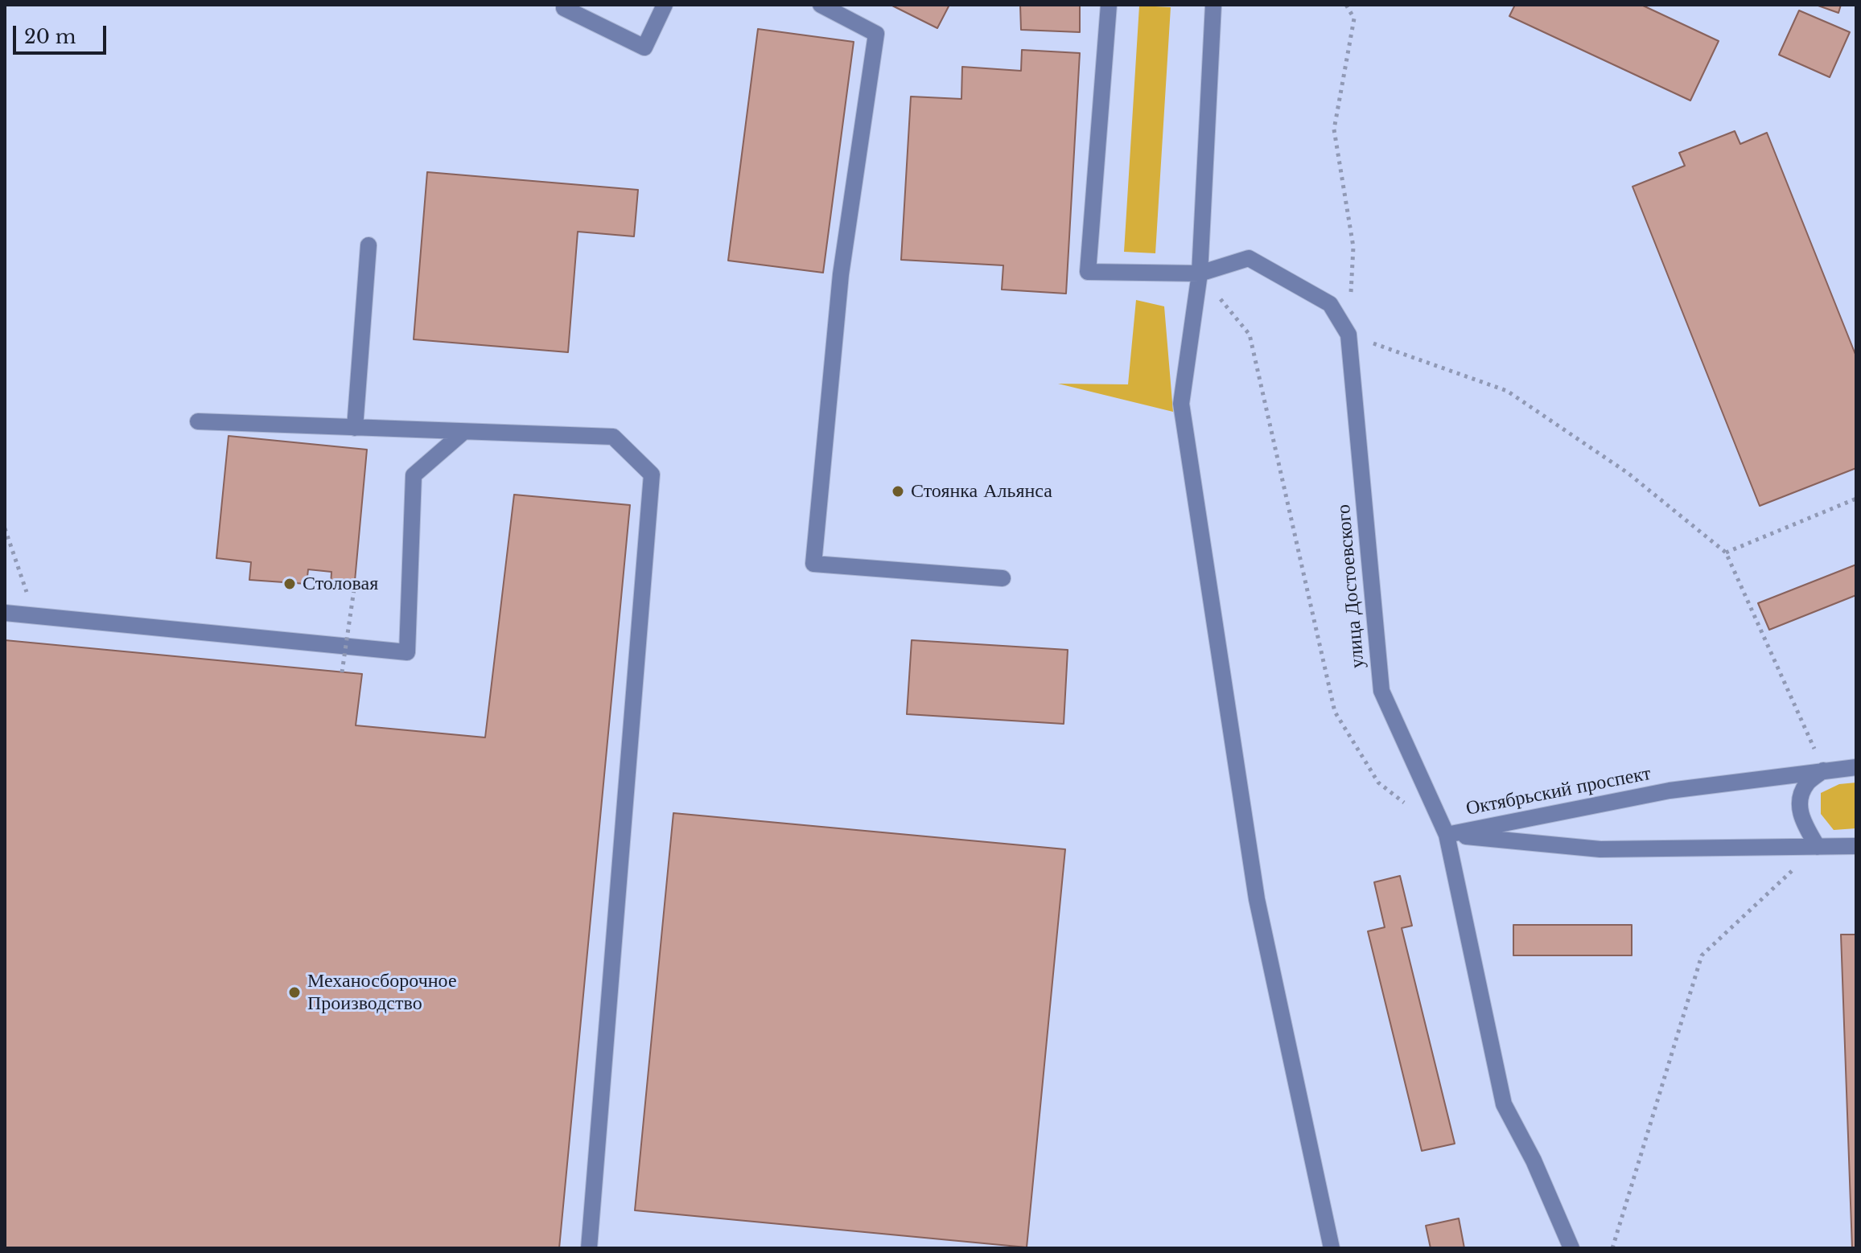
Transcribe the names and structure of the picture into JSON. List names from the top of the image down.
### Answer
{
  "streets": {
    "street": ["улица Достоевского", "Октябрьский проспект"]
  },
  "crossings": [
    ["улица Достоевского", "Октябрьский проспект"]
  ],
  "places": ["Стоянка Альянса", "Столовая", "Механосборочное Производство"],
  "scale_bar": "20 m"
}
